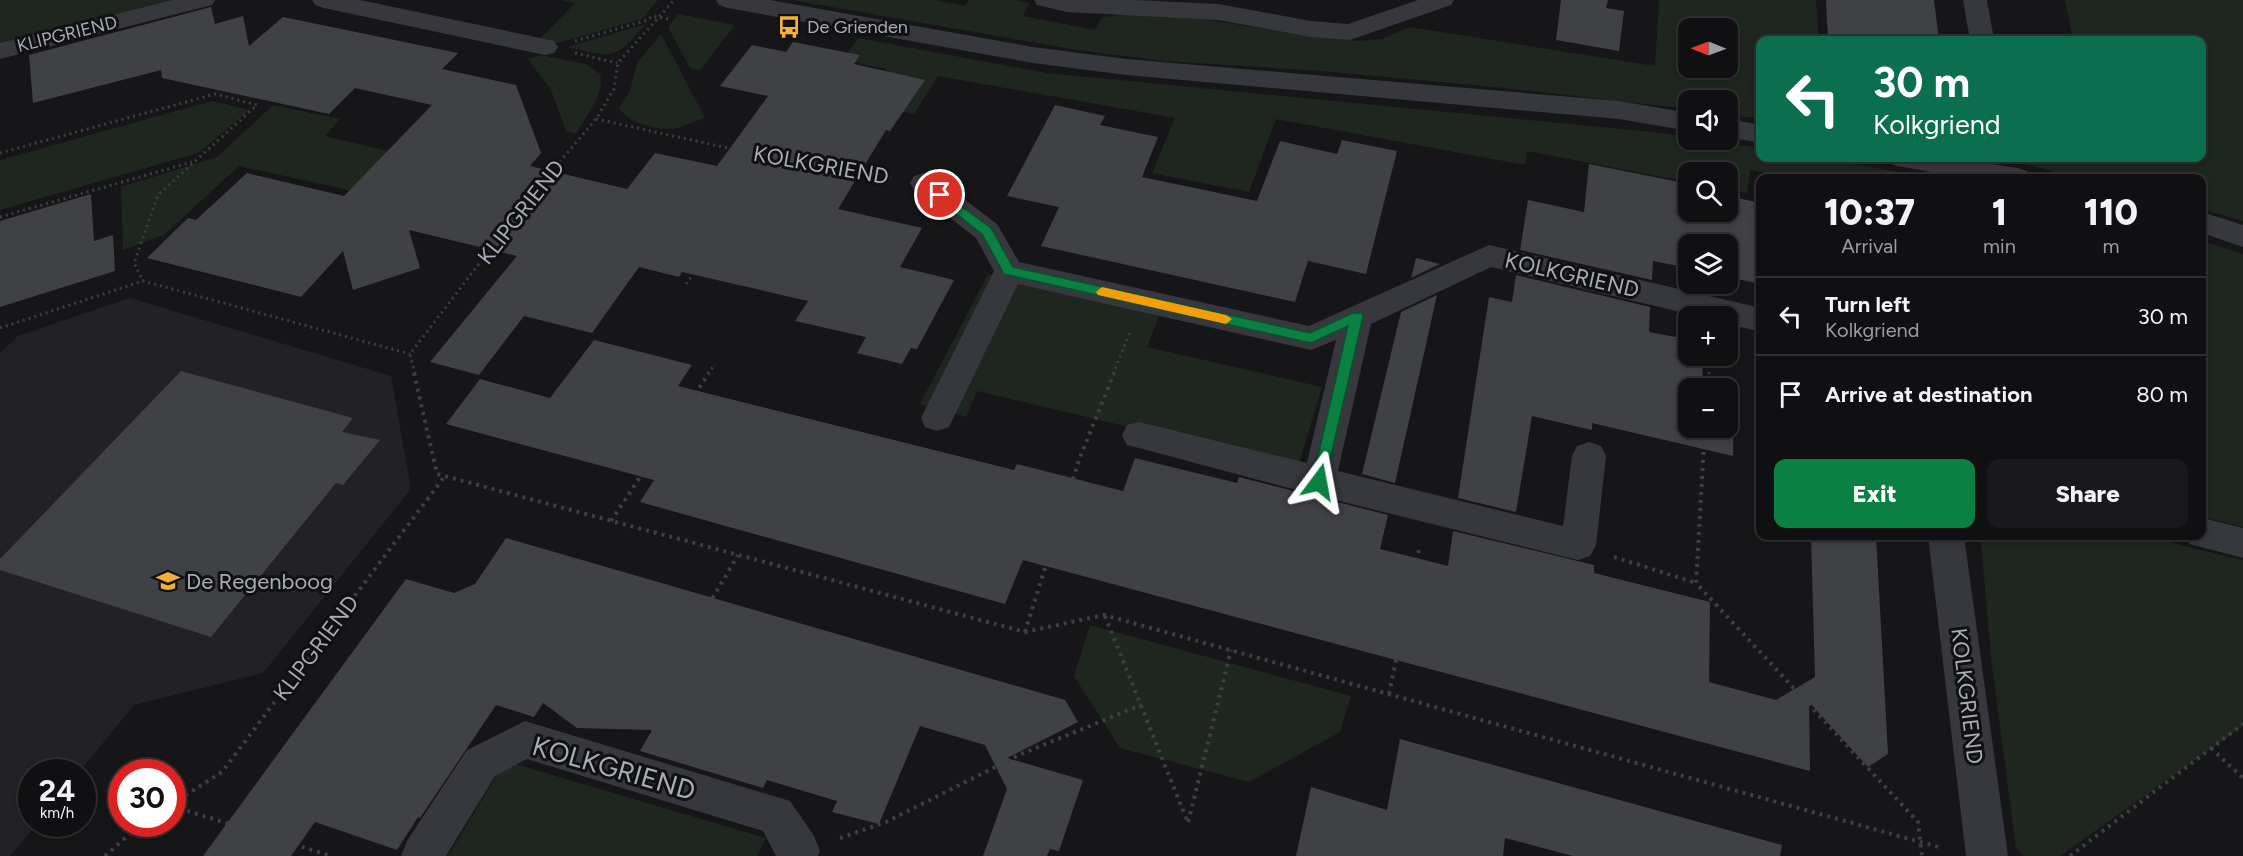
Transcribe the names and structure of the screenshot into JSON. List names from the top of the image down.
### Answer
{
  "streets": {
    "street": ["KLIPGRIEND", "KOLKGRIEND"]
  },
  "crossings": [
    ["KLIPGRIEND", "KOLKGRIEND"]
  ],
  "places": {
    "bus stop": ["De Grienden"],
    "school or university": ["De Regenboog"]
  },
  "north": "left",
  "page": {
    "map_buttons": ["+", "−"],
    "turn": ["30 m", "Kolkgriend"],
    "eta": [
      "10:37",
      "Arrival",
      "1",
      "min",
      "110",
      "m"
    ],
    "list": [
      {
        "name": "Turn left",
        "note": "Kolkgriend",
        "value": "30 m"
      },
      {
        "name": "Arrive at destination",
        "value": "80 m"
      }
    ],
    "buttons": ["Exit", "Share"],
    "speed": "24 km/h",
    "limit": "30"
  }
}
